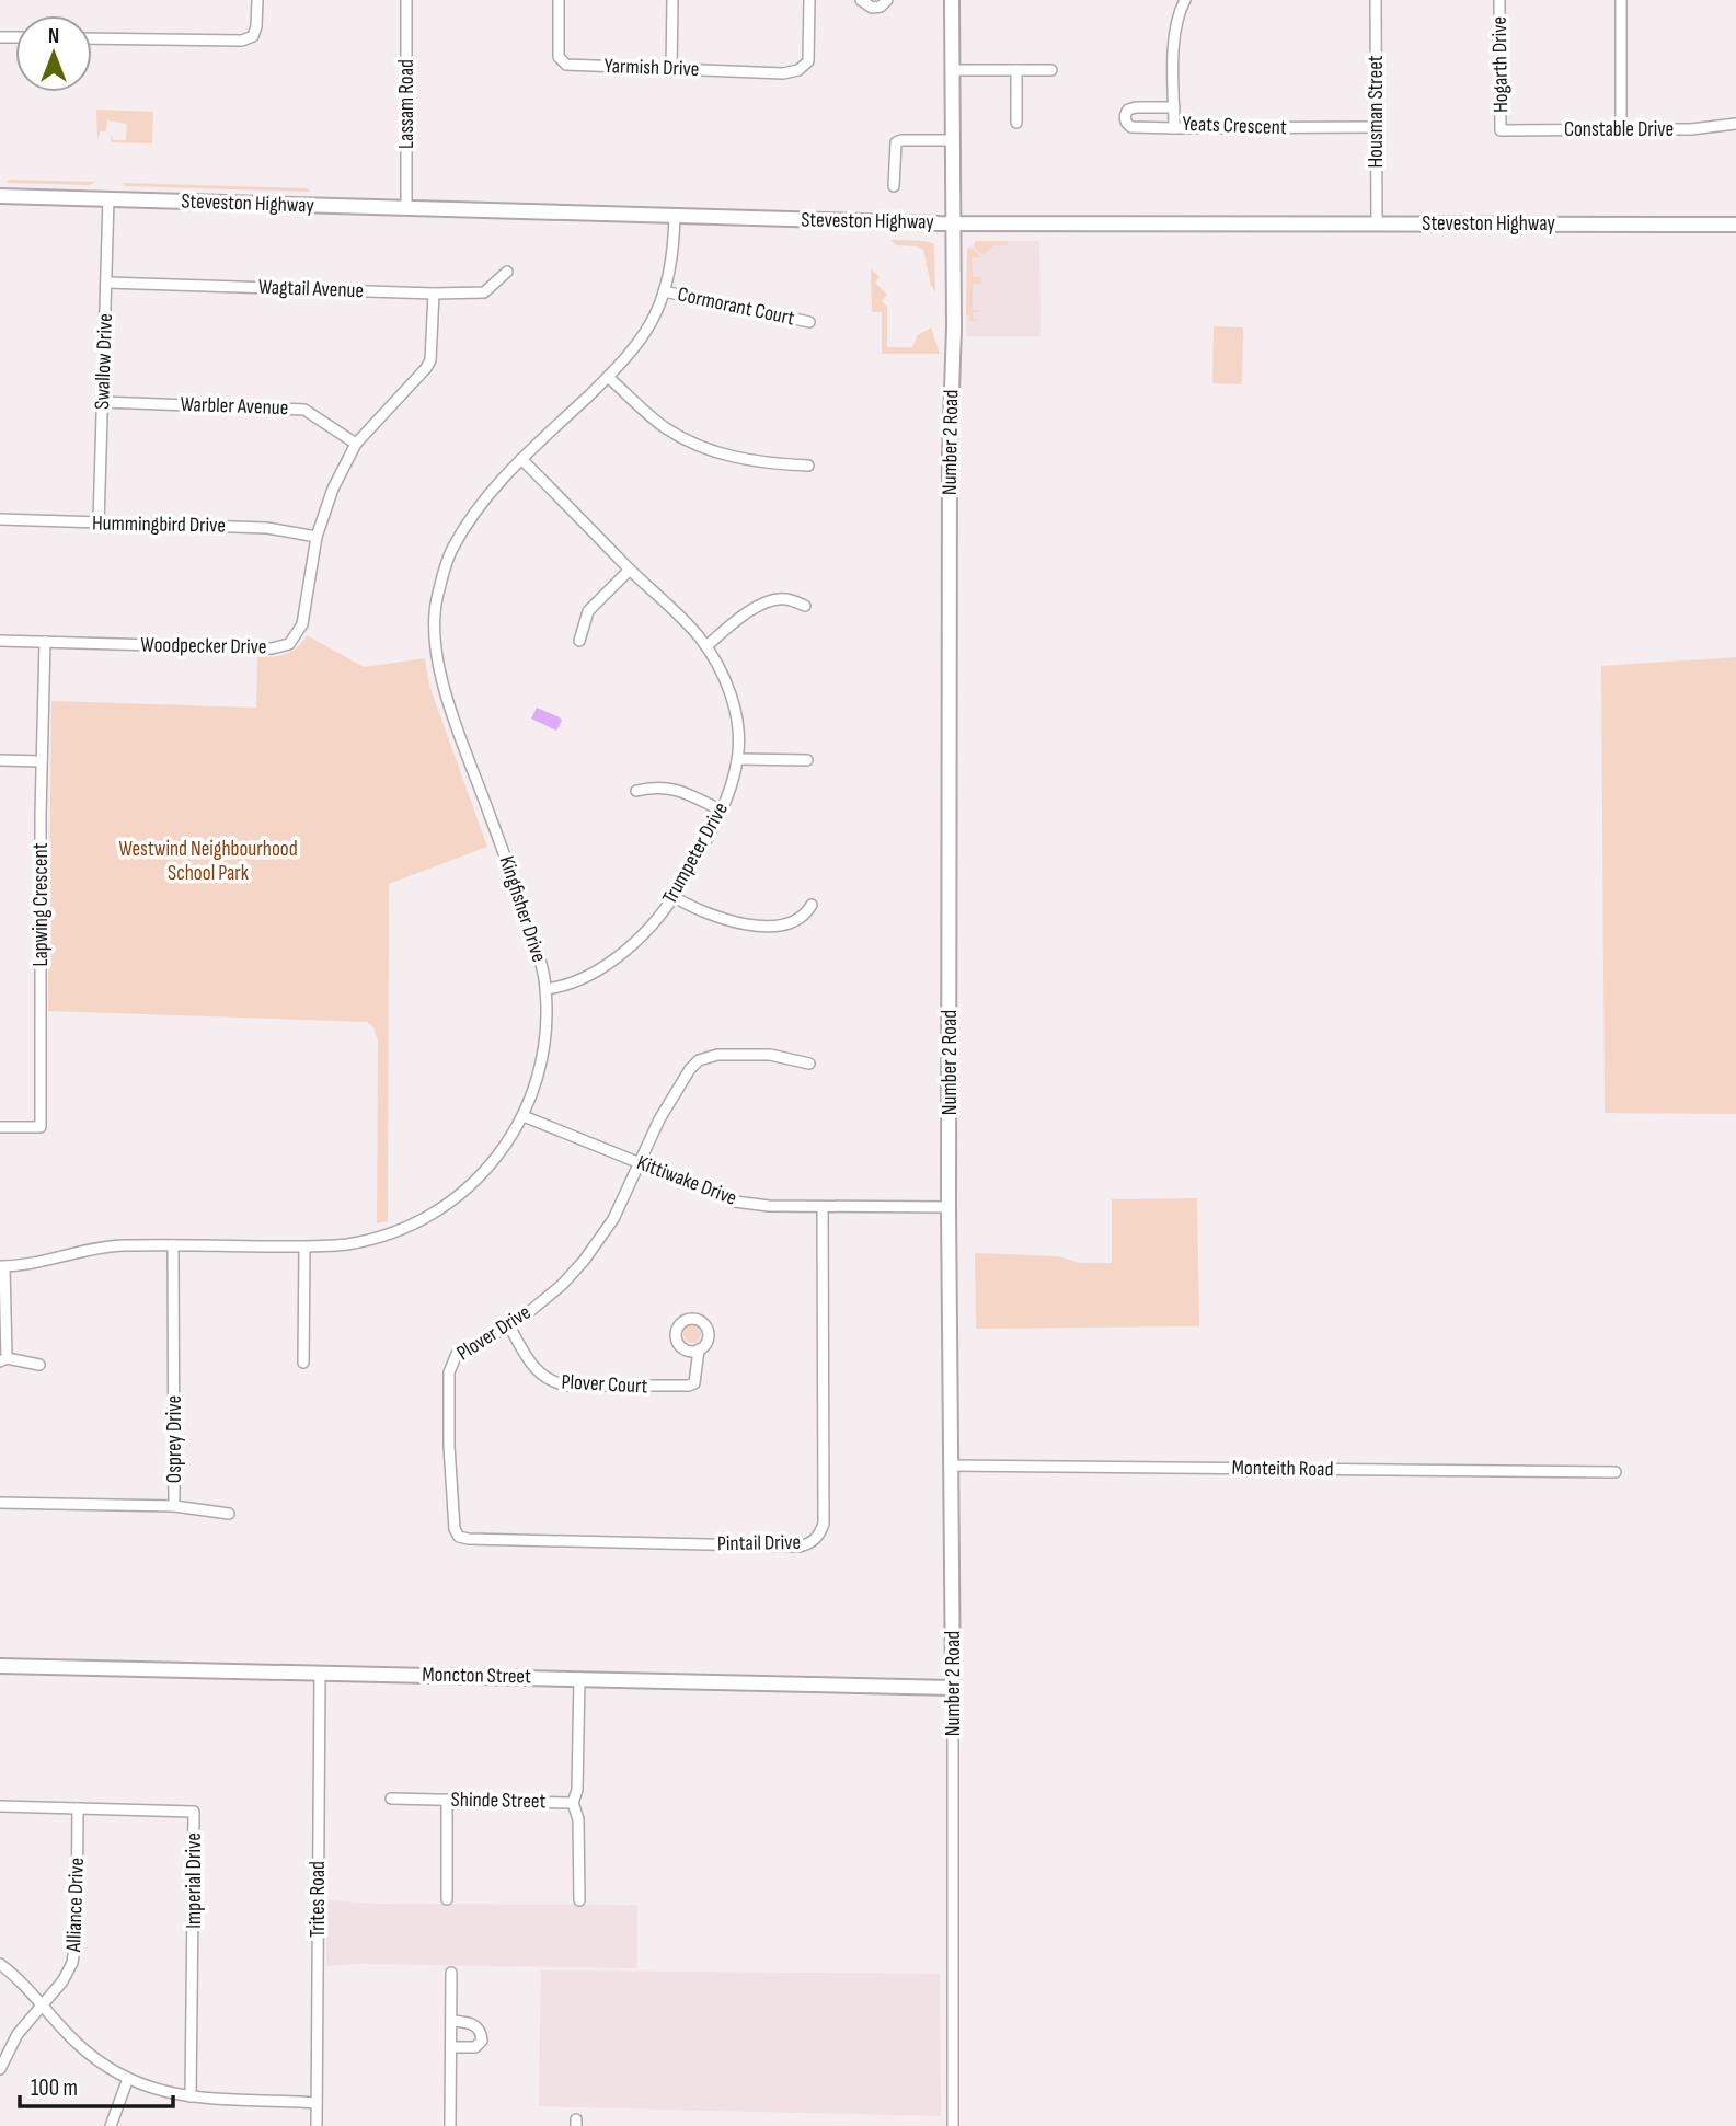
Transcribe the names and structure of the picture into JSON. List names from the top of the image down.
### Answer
{
  "streets": {
    "street": [
      "Hogarth Drive",
      "Yarmish Drive",
      "Lassam Road",
      "Housman Street",
      "Yeats Crescent",
      "Constable Drive",
      "Steveston Highway",
      "Wagtail Avenue",
      "Cormorant Court",
      "Swallow Drive",
      "Warbler Avenue",
      "Number 2 Road",
      "Hummingbird Drive",
      "Woodpecker Drive",
      "Trumpeter Drive",
      "Lapwing Crescent",
      "Kingfisher Drive",
      "Kittiwake Drive",
      "Plover Drive",
      "Plover Court",
      "Osprey Drive",
      "Monteith Road",
      "Pintail Drive",
      "Moncton Street",
      "Shinde Street",
      "Imperial Drive",
      "Trites Road",
      "Alliance Drive"
    ]
  },
  "crossings": [
    ["Hogarth Drive", "Constable Drive"],
    ["Lassam Road", "Steveston Highway"],
    ["Housman Street", "Yeats Crescent"],
    ["Housman Street", "Steveston Highway"],
    ["Steveston Highway", "Swallow Drive"],
    ["Steveston Highway", "Number 2 Road"],
    ["Steveston Highway", "Kingfisher Drive"],
    ["Wagtail Avenue", "Swallow Drive"],
    ["Wagtail Avenue", "Woodpecker Drive"],
    ["Cormorant Court", "Kingfisher Drive"],
    ["Swallow Drive", "Warbler Avenue"],
    ["Swallow Drive", "Hummingbird Drive"],
    ["Warbler Avenue", "Woodpecker Drive"],
    ["Number 2 Road", "Kittiwake Drive"],
    ["Number 2 Road", "Monteith Road"],
    ["Number 2 Road", "Moncton Street"],
    ["Hummingbird Drive", "Woodpecker Drive"],
    ["Woodpecker Drive", "Lapwing Crescent"],
    ["Trumpeter Drive", "Kingfisher Drive"],
    ["Kingfisher Drive", "Kittiwake Drive"],
    ["Kingfisher Drive", "Osprey Drive"],
    ["Kittiwake Drive", "Plover Drive"],
    ["Kittiwake Drive", "Pintail Drive"],
    ["Plover Drive", "Plover Court"],
    ["Plover Drive", "Pintail Drive"],
    ["Moncton Street", "Shinde Street"],
    ["Moncton Street", "Trites Road"],
    ["Imperial Drive", "Alliance Drive"]
  ],
  "parks": ["Westwind Neighbourhood School Park"],
  "scale_bar": "100 m",
  "north": "top"
}
